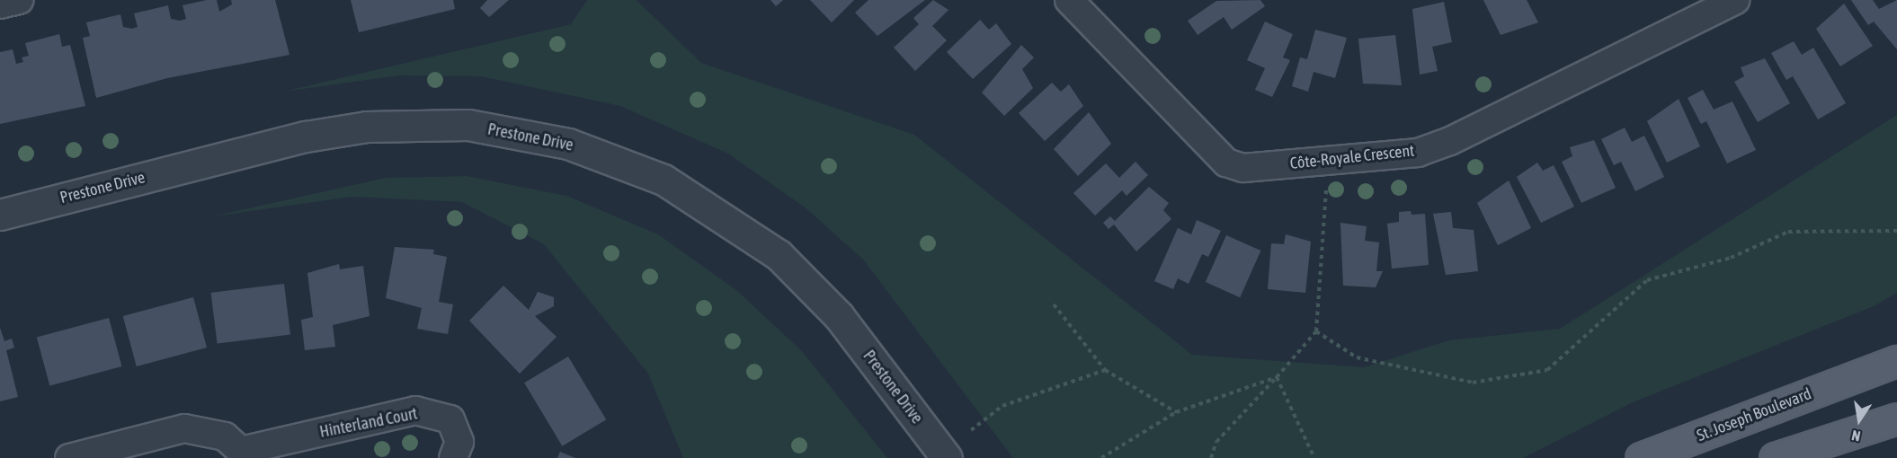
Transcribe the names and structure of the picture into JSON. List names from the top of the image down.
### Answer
{
  "streets": {
    "main road": ["St. Joseph Boulevard"],
    "street": ["Prestone Drive", "Côte-Royale Crescent", "Hinterland Court"]
  },
  "north": "bottom"
}
